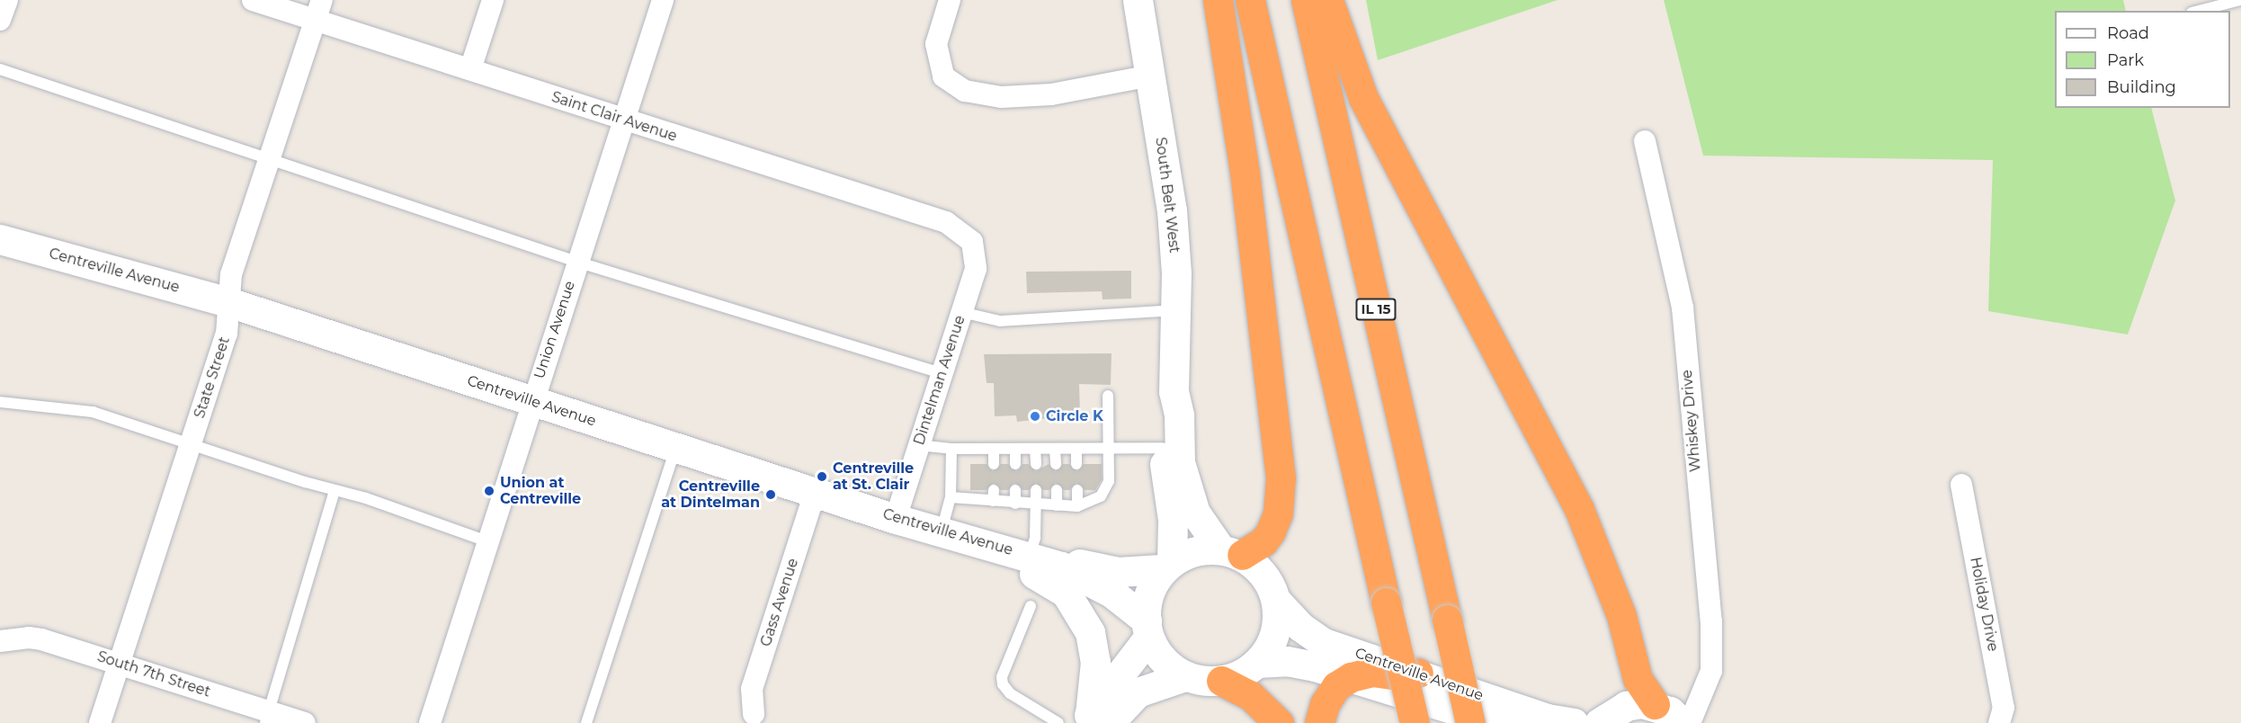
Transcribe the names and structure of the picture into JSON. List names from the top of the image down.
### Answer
{
  "streets": {
    "highway": ["IL 15"],
    "main road": ["South Belt West", "Centreville Avenue"],
    "street": [
      "Saint Clair Avenue",
      "Union Avenue",
      "State Street",
      "Dintelman Avenue",
      "Whiskey Drive",
      "Gass Avenue",
      "Holiday Drive",
      "South 7th Street"
    ]
  },
  "crossings": [
    ["Saint Clair Avenue", "Union Avenue"],
    ["Saint Clair Avenue", "State Street"],
    ["Saint Clair Avenue", "Dintelman Avenue"],
    ["South Belt West", "Centreville Avenue"],
    ["Centreville Avenue", "Union Avenue"],
    ["Centreville Avenue", "State Street"],
    ["Centreville Avenue", "Dintelman Avenue"],
    ["Centreville Avenue", "Gass Avenue"],
    ["State Street", "South 7th Street"]
  ],
  "places": [
    "Circle K",
    "Centreville at St. Clair",
    "Union at Centreville",
    "Centreville at Dintelman"
  ],
  "legend": ["Road", "Park", "Building"]
}
